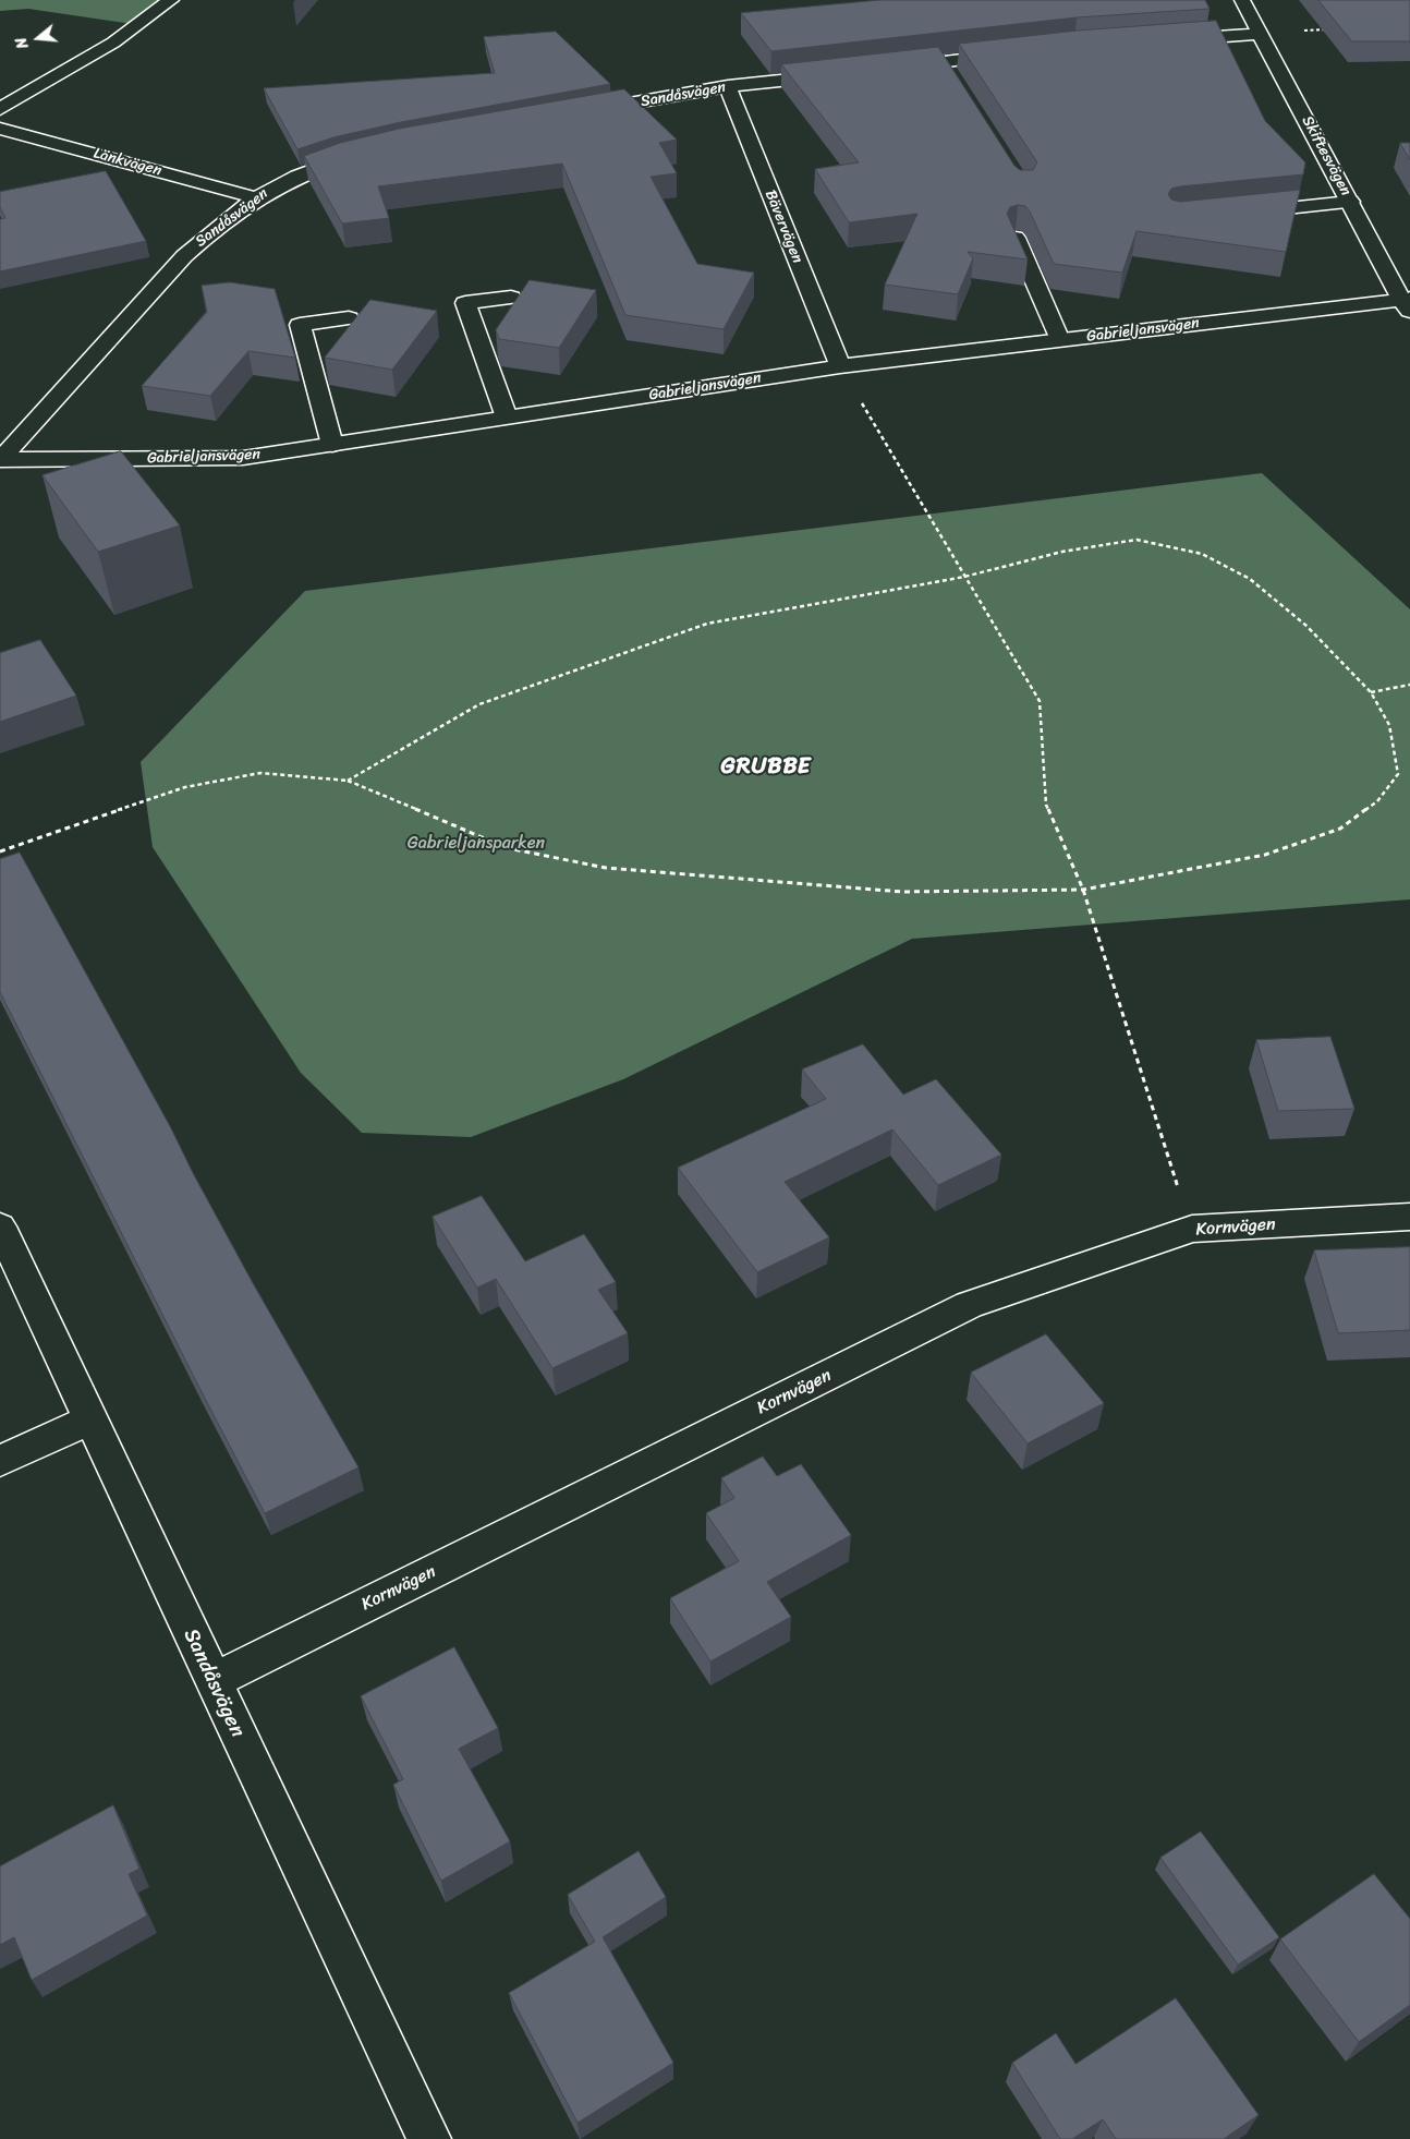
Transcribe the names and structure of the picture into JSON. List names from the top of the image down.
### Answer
{
  "streets": {
    "street": [
      "Sandåsvägen",
      "Skiftesvägen",
      "Länkvägen",
      "Bävervägen",
      "Gabrieljansvägen",
      "Kornvägen"
    ]
  },
  "crossings": [
    ["Sandåsvägen", "Länkvägen"],
    ["Sandåsvägen", "Bävervägen"],
    ["Sandåsvägen", "Gabrieljansvägen"],
    ["Sandåsvägen", "Kornvägen"],
    ["Skiftesvägen", "Gabrieljansvägen"],
    ["Bävervägen", "Gabrieljansvägen"]
  ],
  "districts": ["GRUBBE"],
  "parks": ["Gabrieljansparken"],
  "north": "left"
}
